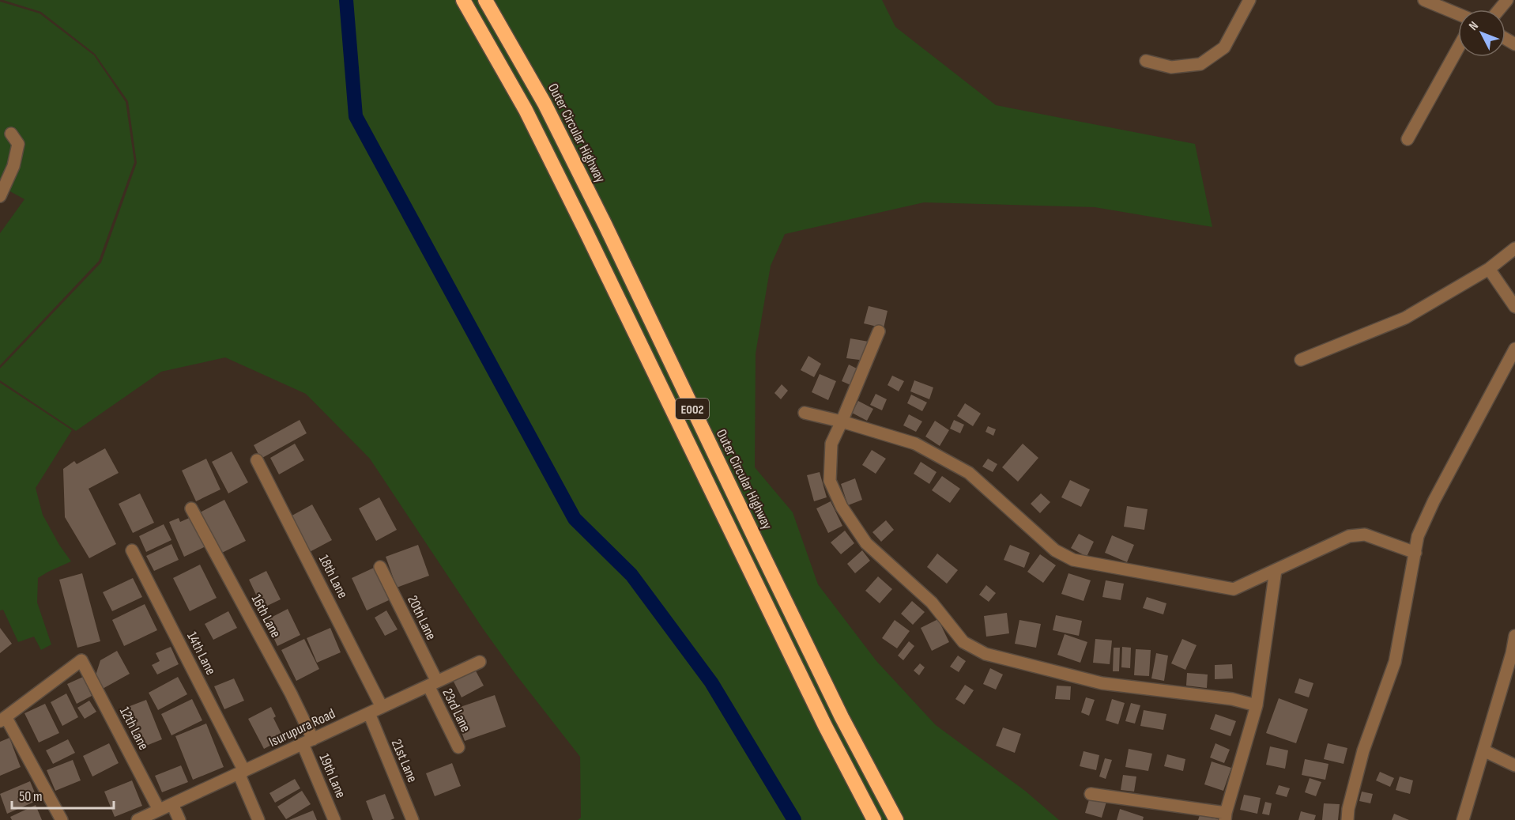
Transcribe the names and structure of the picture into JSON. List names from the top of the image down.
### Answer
{
  "streets": {
    "highway": ["Outer Circular Highway", "E002"],
    "street": [
      "18th Lane",
      "16th Lane",
      "20th Lane",
      "14th Lane",
      "23rd Lane",
      "Isurupura Road",
      "12th Lane",
      "21st Lane",
      "19th Lane"
    ]
  },
  "crossings": [
    ["18th Lane", "Isurupura Road"],
    ["16th Lane", "Isurupura Road"],
    ["16th Lane", "19th Lane"],
    ["20th Lane", "23rd Lane"],
    ["20th Lane", "Isurupura Road"],
    ["14th Lane", "Isurupura Road"],
    ["23rd Lane", "Isurupura Road"],
    ["Isurupura Road", "12th Lane"],
    ["Isurupura Road", "21st Lane"],
    ["Isurupura Road", "19th Lane"]
  ],
  "scale_bar": "50 m",
  "north": "top left"
}
